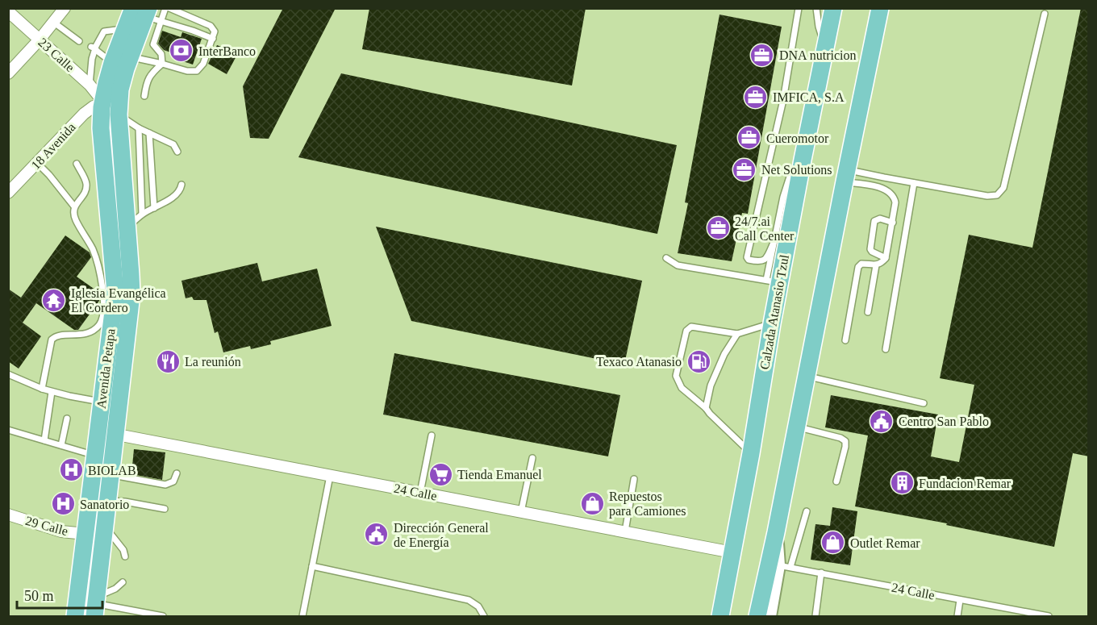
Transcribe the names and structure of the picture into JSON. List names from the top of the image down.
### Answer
{
  "streets": {
    "main road": ["Calzada Atanasio Tzul", "Avenida Petapa"],
    "street": [
      "23 Calle",
      "18 Avenida",
      "24 Calle",
      "29 Calle"
    ]
  },
  "crossings": [
    ["23 Calle", "18 Avenida"],
    ["23 Calle", "Avenida Petapa"],
    ["18 Avenida", "Avenida Petapa"],
    ["Calzada Atanasio Tzul", "24 Calle"],
    ["Avenida Petapa", "24 Calle"],
    ["Avenida Petapa", "29 Calle"]
  ],
  "places": {
    "bank": ["InterBanco"],
    "office": [
      "DNA nutricion",
      "IMFICA, S.A",
      "Cueromotor",
      "Net Solutions",
      "24/7.ai Call Center"
    ],
    "temple": ["Iglesia Evangélica El Cordero"],
    "restaurant": ["La reunión"],
    "fuel station": ["Texaco Atanasio"],
    "public building": ["Centro San Pablo", "Dirección General de Energía"],
    "hospital": ["BIOLAB", "Sanatorio"],
    "supermarket": ["Tienda Emanuel"],
    "building": ["Fundacion Remar"],
    "shop": ["Repuestos para Camiones", "Outlet Remar"]
  },
  "scale_bar": "50 m"
}
